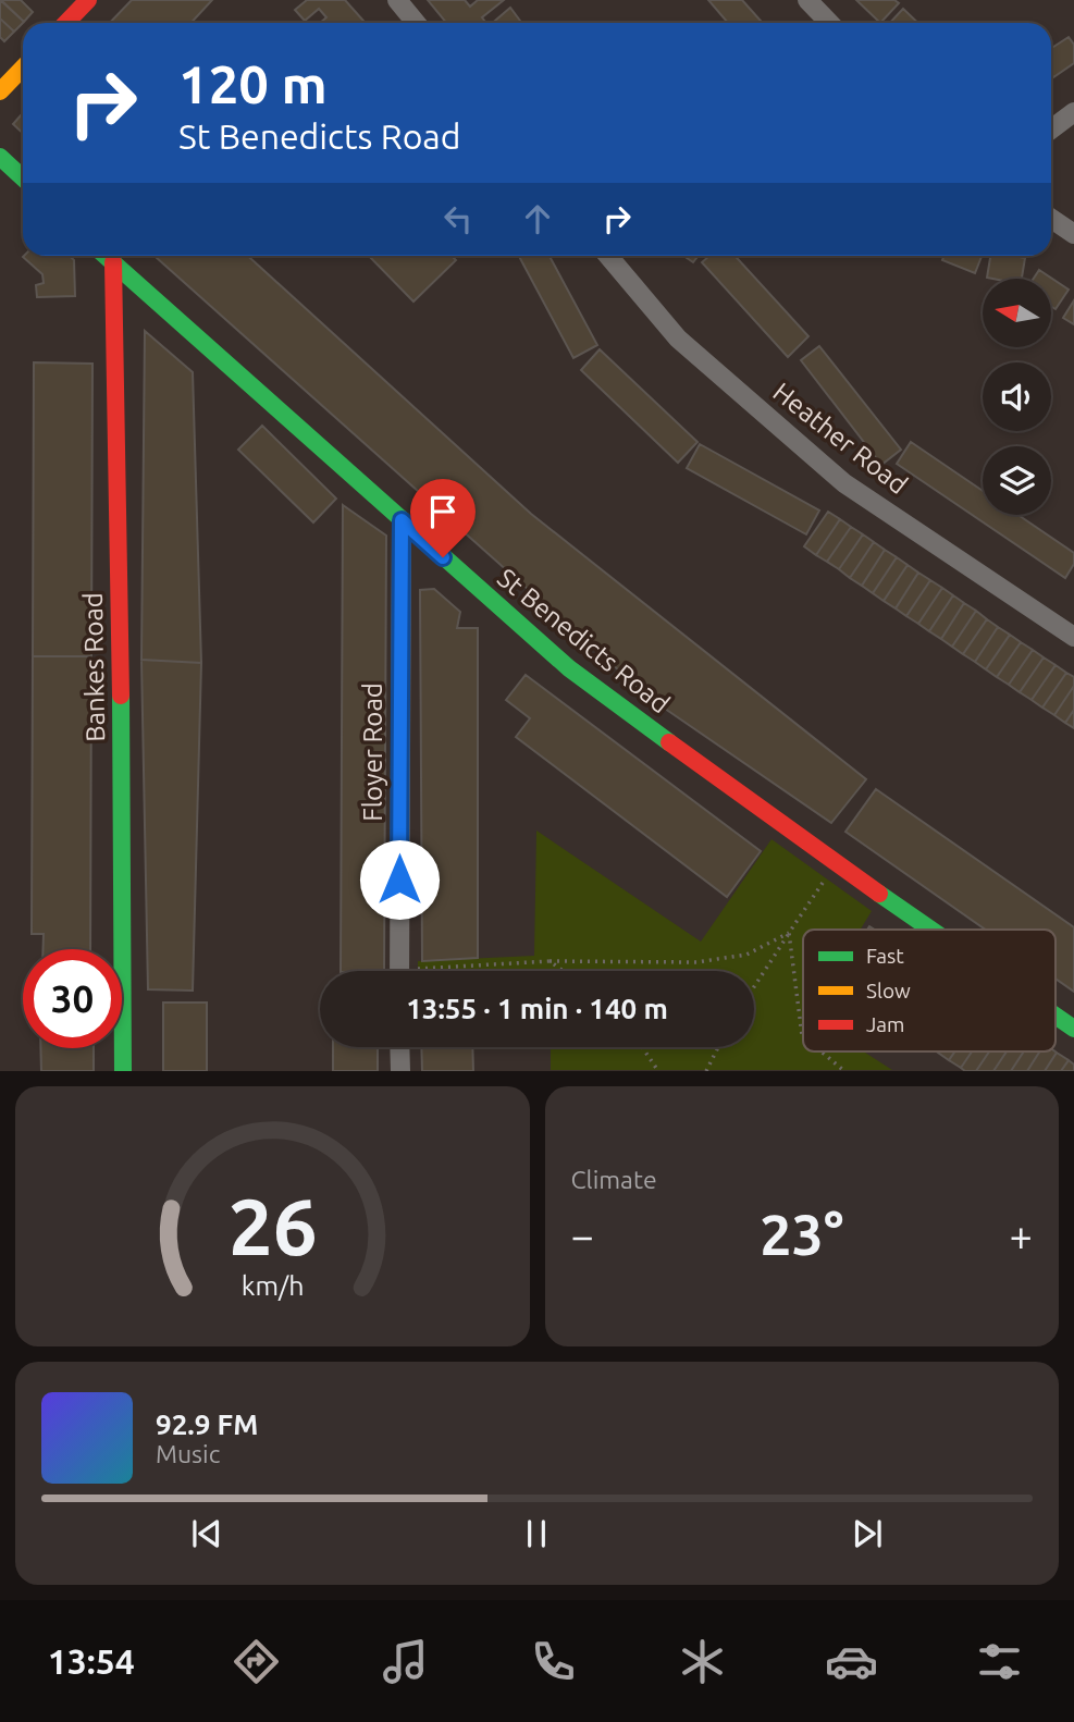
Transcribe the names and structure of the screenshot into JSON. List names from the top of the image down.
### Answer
{
  "streets": {
    "street": [
      "Heather Road",
      "St Benedicts Road",
      "Bankes Road",
      "Floyer Road"
    ]
  },
  "crossings": [
    ["St Benedicts Road", "Bankes Road"],
    ["St Benedicts Road", "Floyer Road"]
  ],
  "legend": ["Fast", "Slow", "Jam"],
  "north": "left",
  "page": {
    "turn": ["120 m", "St Benedicts Road"],
    "limit": "30",
    "trip": "13:55 · 1 min · 140 m",
    "tile": "Climate",
    "heat": ["−", "23°", "+"],
    "song": ["92.9 FM", "Music"],
    "tabs": "13:54",
    "gauge": ["26", "km/h"]
  }
}
